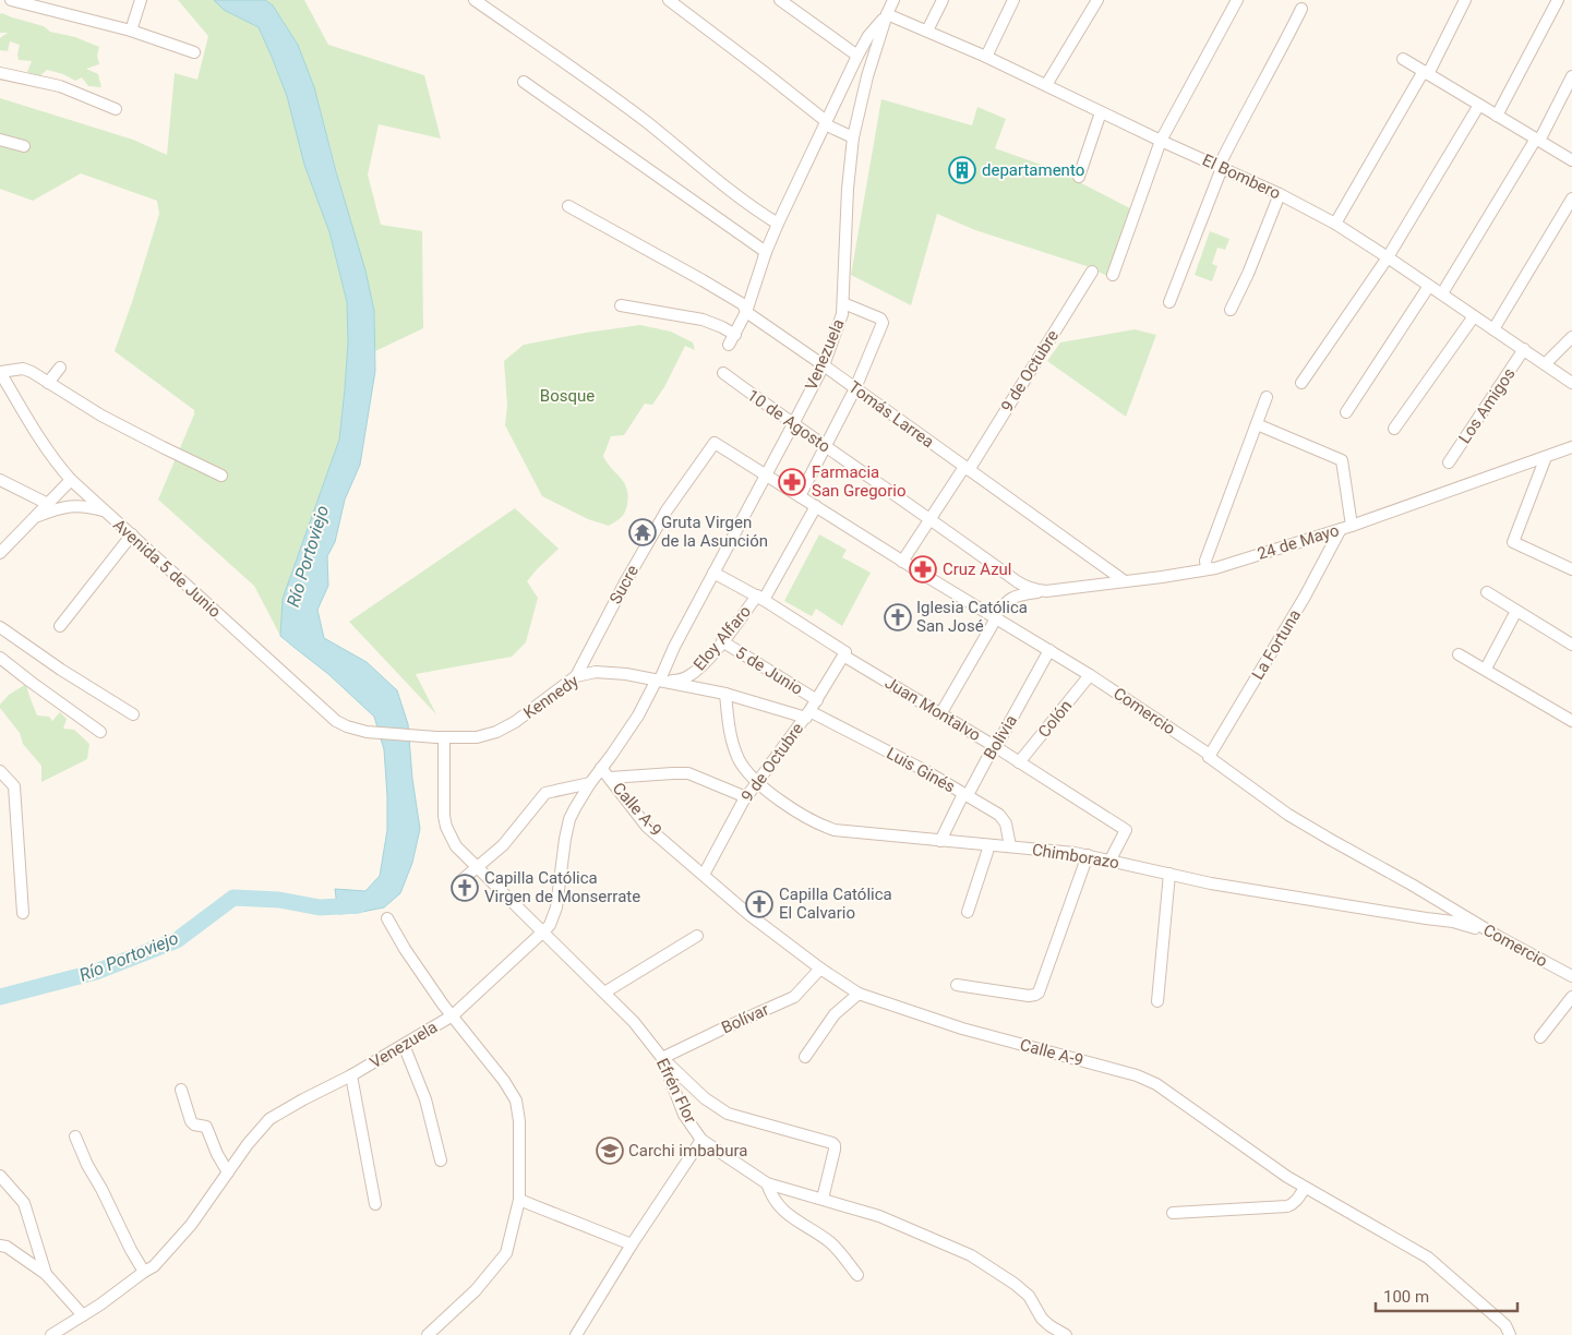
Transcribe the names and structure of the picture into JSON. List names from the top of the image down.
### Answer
{
  "streets": {
    "street": [
      "El Bombero",
      "Venezuela",
      "9 de Octubre",
      "Los Amigos",
      "Tomás Larrea",
      "10 de Agosto",
      "24 de Mayo",
      "Avenida 5 de Junio",
      "Sucre",
      "Eloy Alfaro",
      "La Fortuna",
      "5 de Junio",
      "Kennedy",
      "Juan Montalvo",
      "Comercio",
      "Colón",
      "Bolivia",
      "Luis Ginés",
      "Calle A-9",
      "Chimborazo",
      "Bolívar",
      "Efrén Flor"
    ]
  },
  "crossings": [
    ["El Bombero", "Venezuela"],
    ["El Bombero", "Los Amigos"],
    ["Venezuela", "Tomás Larrea"],
    ["Venezuela", "10 de Agosto"],
    ["Venezuela", "Eloy Alfaro"],
    ["Venezuela", "Kennedy"],
    ["Venezuela", "Juan Montalvo"],
    ["Venezuela", "Comercio"],
    ["Venezuela", "Luis Ginés"],
    ["Venezuela", "Calle A-9"],
    ["Venezuela", "Efrén Flor"],
    ["9 de Octubre", "Tomás Larrea"],
    ["9 de Octubre", "10 de Agosto"],
    ["9 de Octubre", "5 de Junio"],
    ["9 de Octubre", "Juan Montalvo"],
    ["9 de Octubre", "Comercio"],
    ["9 de Octubre", "Luis Ginés"],
    ["9 de Octubre", "Calle A-9"],
    ["9 de Octubre", "Chimborazo"],
    ["Tomás Larrea", "24 de Mayo"],
    ["10 de Agosto", "24 de Mayo"],
    ["24 de Mayo", "La Fortuna"],
    ["Avenida 5 de Junio", "Kennedy"],
    ["Avenida 5 de Junio", "Efrén Flor"],
    ["Sucre", "Kennedy"],
    ["Sucre", "Comercio"],
    ["Eloy Alfaro", "5 de Junio"],
    ["Eloy Alfaro", "Kennedy"],
    ["Eloy Alfaro", "Juan Montalvo"],
    ["Eloy Alfaro", "Comercio"],
    ["Eloy Alfaro", "Luis Ginés"],
    ["La Fortuna", "Comercio"],
    ["Kennedy", "Luis Ginés"],
    ["Kennedy", "Efrén Flor"],
    ["Juan Montalvo", "Colón"],
    ["Juan Montalvo", "Bolivia"],
    ["Juan Montalvo", "Chimborazo"],
    ["Comercio", "Colón"],
    ["Comercio", "Bolivia"],
    ["Comercio", "Chimborazo"],
    ["Bolivia", "Luis Ginés"],
    ["Bolivia", "Chimborazo"],
    ["Luis Ginés", "Chimborazo"],
    ["Calle A-9", "Bolívar"],
    ["Bolívar", "Efrén Flor"]
  ],
  "water": ["Río Portoviejo"],
  "parks": ["Bosque"],
  "places": {
    "building": ["departamento"],
    "pharmacy": ["Farmacia San Gregorio", "Cruz Azul"],
    "temple": ["Gruta Virgen de la Asunción"],
    "church": ["Iglesia Católica San José", "Capilla Católica Virgen de Monserrate", "Capilla Católica El Calvario"],
    "school or university": ["Carchi imbabura"]
  },
  "scale_bar": "100 m"
}
